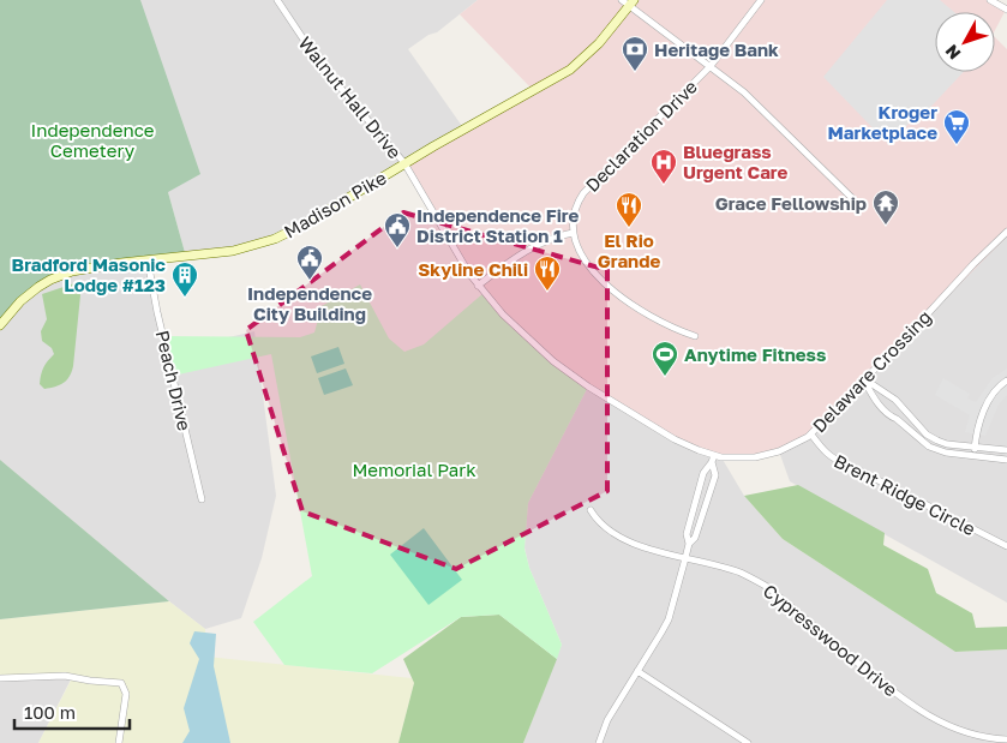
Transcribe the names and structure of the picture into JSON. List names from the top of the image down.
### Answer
{
  "streets": {
    "main road": ["Madison Pike"],
    "street": [
      "Walnut Hall Drive",
      "Declaration Drive",
      "Delaware Crossing",
      "Peach Drive",
      "Brent Ridge Circle",
      "Cypresswood Drive"
    ]
  },
  "crossings": [
    ["Walnut Hall Drive", "Madison Pike"],
    ["Walnut Hall Drive", "Delaware Crossing"],
    ["Madison Pike", "Delaware Crossing"],
    ["Madison Pike", "Peach Drive"],
    ["Delaware Crossing", "Brent Ridge Circle"]
  ],
  "parks": ["Independence Cemetery", "Memorial Park"],
  "places": {
    "bank": ["Heritage Bank"],
    "supermarket": ["Kroger Marketplace"],
    "hospital": ["Bluegrass Urgent Care"],
    "temple": ["Grace Fellowship"],
    "restaurant": ["El Rio Grande", "Skyline Chili"],
    "public building": ["Independence Fire District Station 1", "Independence City Building"],
    "building": ["Bradford Masonic Lodge #123"],
    "sports": ["Anytime Fitness"]
  },
  "scale_bar": "100 m",
  "north": "bottom left"
}
